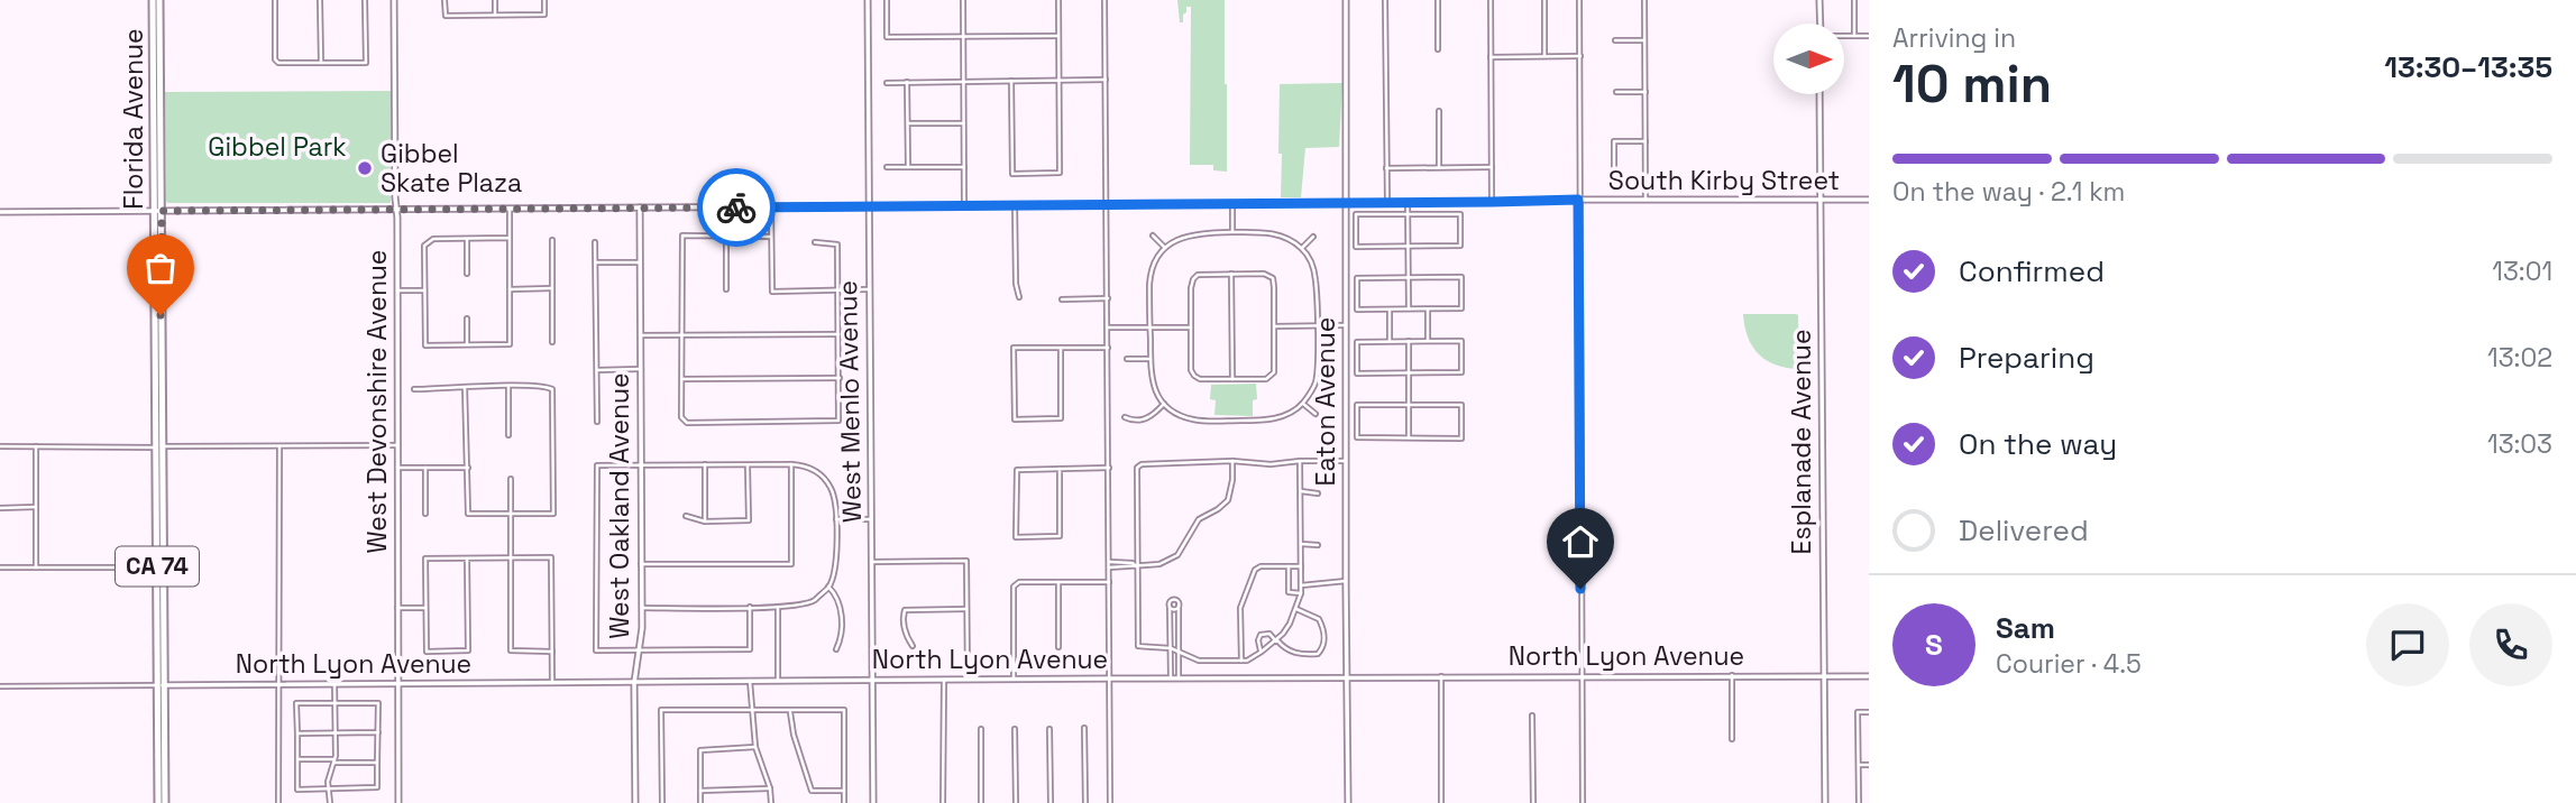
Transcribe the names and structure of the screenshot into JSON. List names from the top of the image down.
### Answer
{
  "streets": {
    "main road": ["Florida Avenue", "CA 74"],
    "street": [
      "South Kirby Street",
      "West Devonshire Avenue",
      "West Menlo Avenue",
      "Eaton Avenue",
      "Esplanade Avenue",
      "West Oakland Avenue",
      "North Lyon Avenue"
    ]
  },
  "crossings": [
    ["Florida Avenue", "South Kirby Street"],
    ["Florida Avenue", "North Lyon Avenue"],
    ["South Kirby Street", "West Devonshire Avenue"],
    ["South Kirby Street", "West Menlo Avenue"],
    ["South Kirby Street", "Eaton Avenue"],
    ["South Kirby Street", "Esplanade Avenue"],
    ["South Kirby Street", "West Oakland Avenue"],
    ["West Devonshire Avenue", "North Lyon Avenue"],
    ["West Menlo Avenue", "North Lyon Avenue"],
    ["Eaton Avenue", "North Lyon Avenue"],
    ["Esplanade Avenue", "North Lyon Avenue"],
    ["West Oakland Avenue", "North Lyon Avenue"]
  ],
  "parks": ["Gibbel Park"],
  "places": ["Gibbel Skate Plaza"],
  "north": "right",
  "page": {
    "heading": ["10 min", "Arriving in", "13:30–13:35"],
    "panel": ["Sam", "Courier · 4.5"],
    "bar": "On the way · 2.1 km",
    "list": [
      ["Confirmed", "13:01"],
      ["Preparing", "13:02"],
      ["On the way", "13:03"],
      "Delivered"
    ],
    "round": "S"
  }
}
